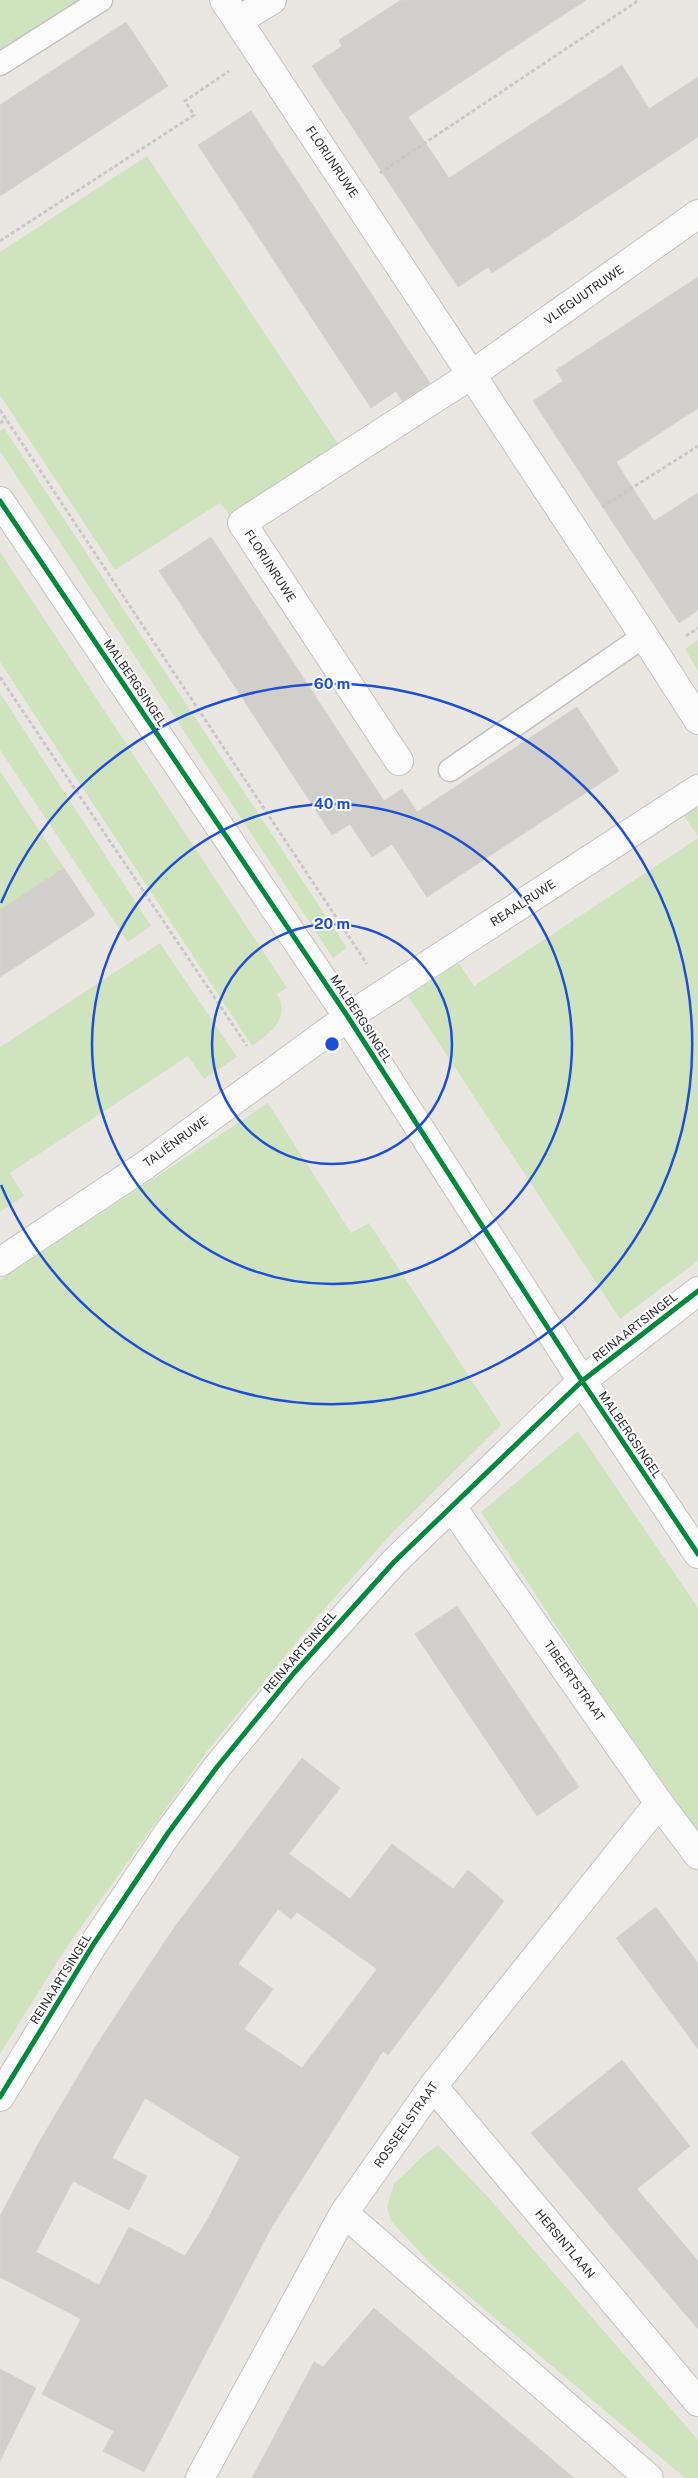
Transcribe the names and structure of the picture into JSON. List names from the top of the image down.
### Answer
{
  "streets": {
    "street": [
      "FLORIJNRUWE",
      "VLIEGUUTRUWE",
      "MALBERGSINGEL",
      "REAALRUWE",
      "TALIËNRUWE",
      "REINAARTSINGEL",
      "TIBEERTSTRAAT",
      "ROSSEELSTRAAT",
      "HERSINTLAAN"
    ]
  },
  "crossings": [
    ["FLORIJNRUWE", "VLIEGUUTRUWE"],
    ["MALBERGSINGEL", "REAALRUWE"],
    ["MALBERGSINGEL", "TALIËNRUWE"],
    ["MALBERGSINGEL", "REINAARTSINGEL"],
    ["REAALRUWE", "TALIËNRUWE"],
    ["REINAARTSINGEL", "TIBEERTSTRAAT"],
    ["TIBEERTSTRAAT", "ROSSEELSTRAAT"],
    ["ROSSEELSTRAAT", "HERSINTLAAN"]
  ],
  "rings": ["60 m", "40 m", "20 m"]
}
